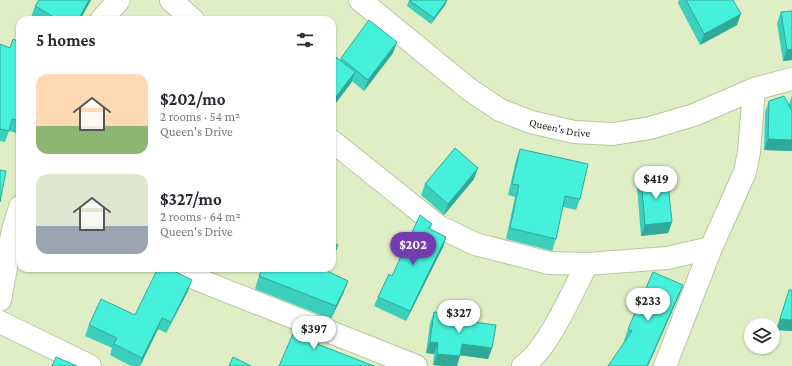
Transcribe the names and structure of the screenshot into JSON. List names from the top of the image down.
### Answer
{
  "streets": {
    "street": ["Queen's Drive"]
  },
  "page": {
    "heading": "5 homes",
    "list": [
      {
        "name": "$202/mo",
        "note": "2 rooms · 54 m² · Queen's Drive"
      },
      {
        "name": "$327/mo",
        "note": "2 rooms · 64 m² · Queen's Drive"
      }
    ],
    "price": [
      "$419",
      "$202",
      "$233",
      "$327",
      "$397"
    ]
  }
}
